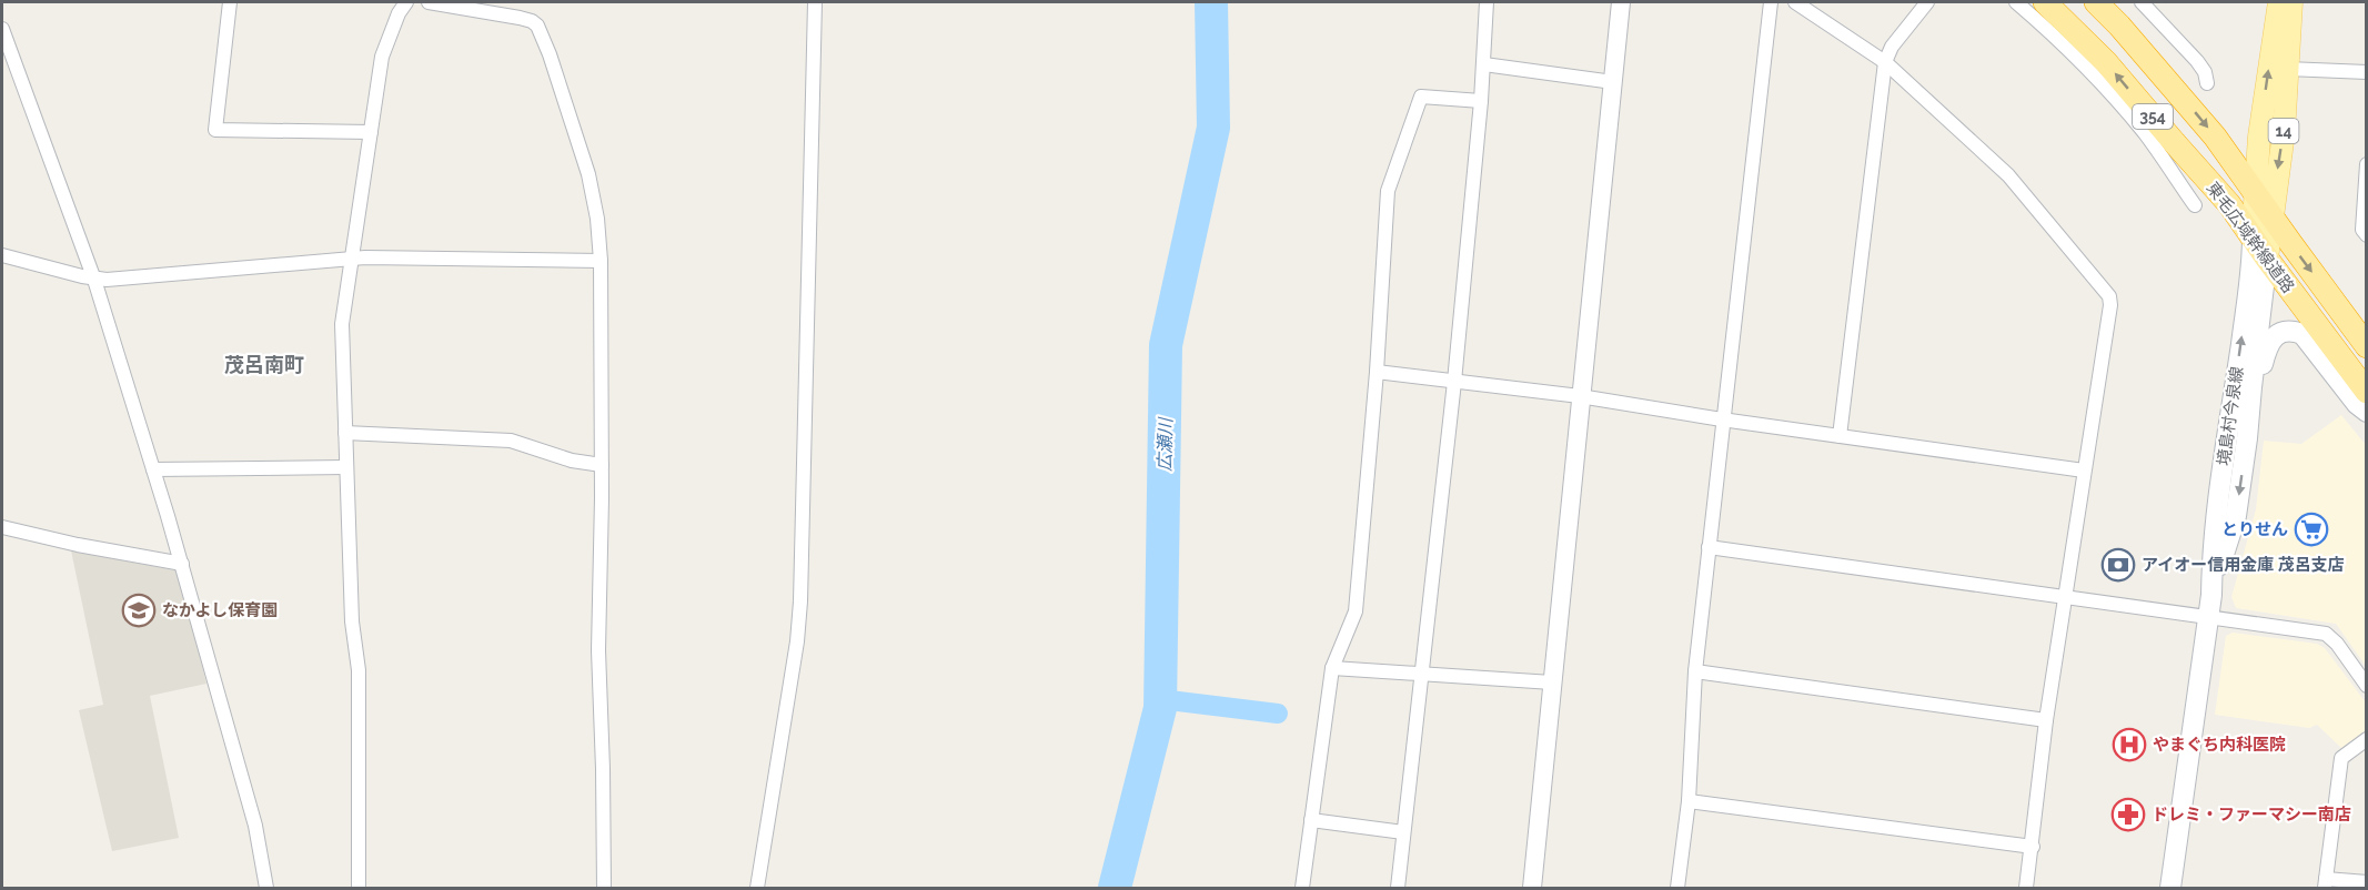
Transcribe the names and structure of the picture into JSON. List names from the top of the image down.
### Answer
{
  "streets": {
    "highway": ["354", "東毛広域幹線道路"],
    "main road": ["14", "境島村今泉線"]
  },
  "crossings": [
    ["14", "東毛広域幹線道路"],
    ["14", "境島村今泉線"],
    ["東毛広域幹線道路", "境島村今泉線"]
  ],
  "districts": ["茂呂南町"],
  "water": ["広瀬川"],
  "places": {
    "supermarket": ["とりせん"],
    "bank": ["アイオー信用金庫 茂呂支店"],
    "school or university": ["なかよし保育園"],
    "hospital": ["やまぐち内科医院"],
    "pharmacy": ["ドレミ・ファーマシー南店"]
  }
}
